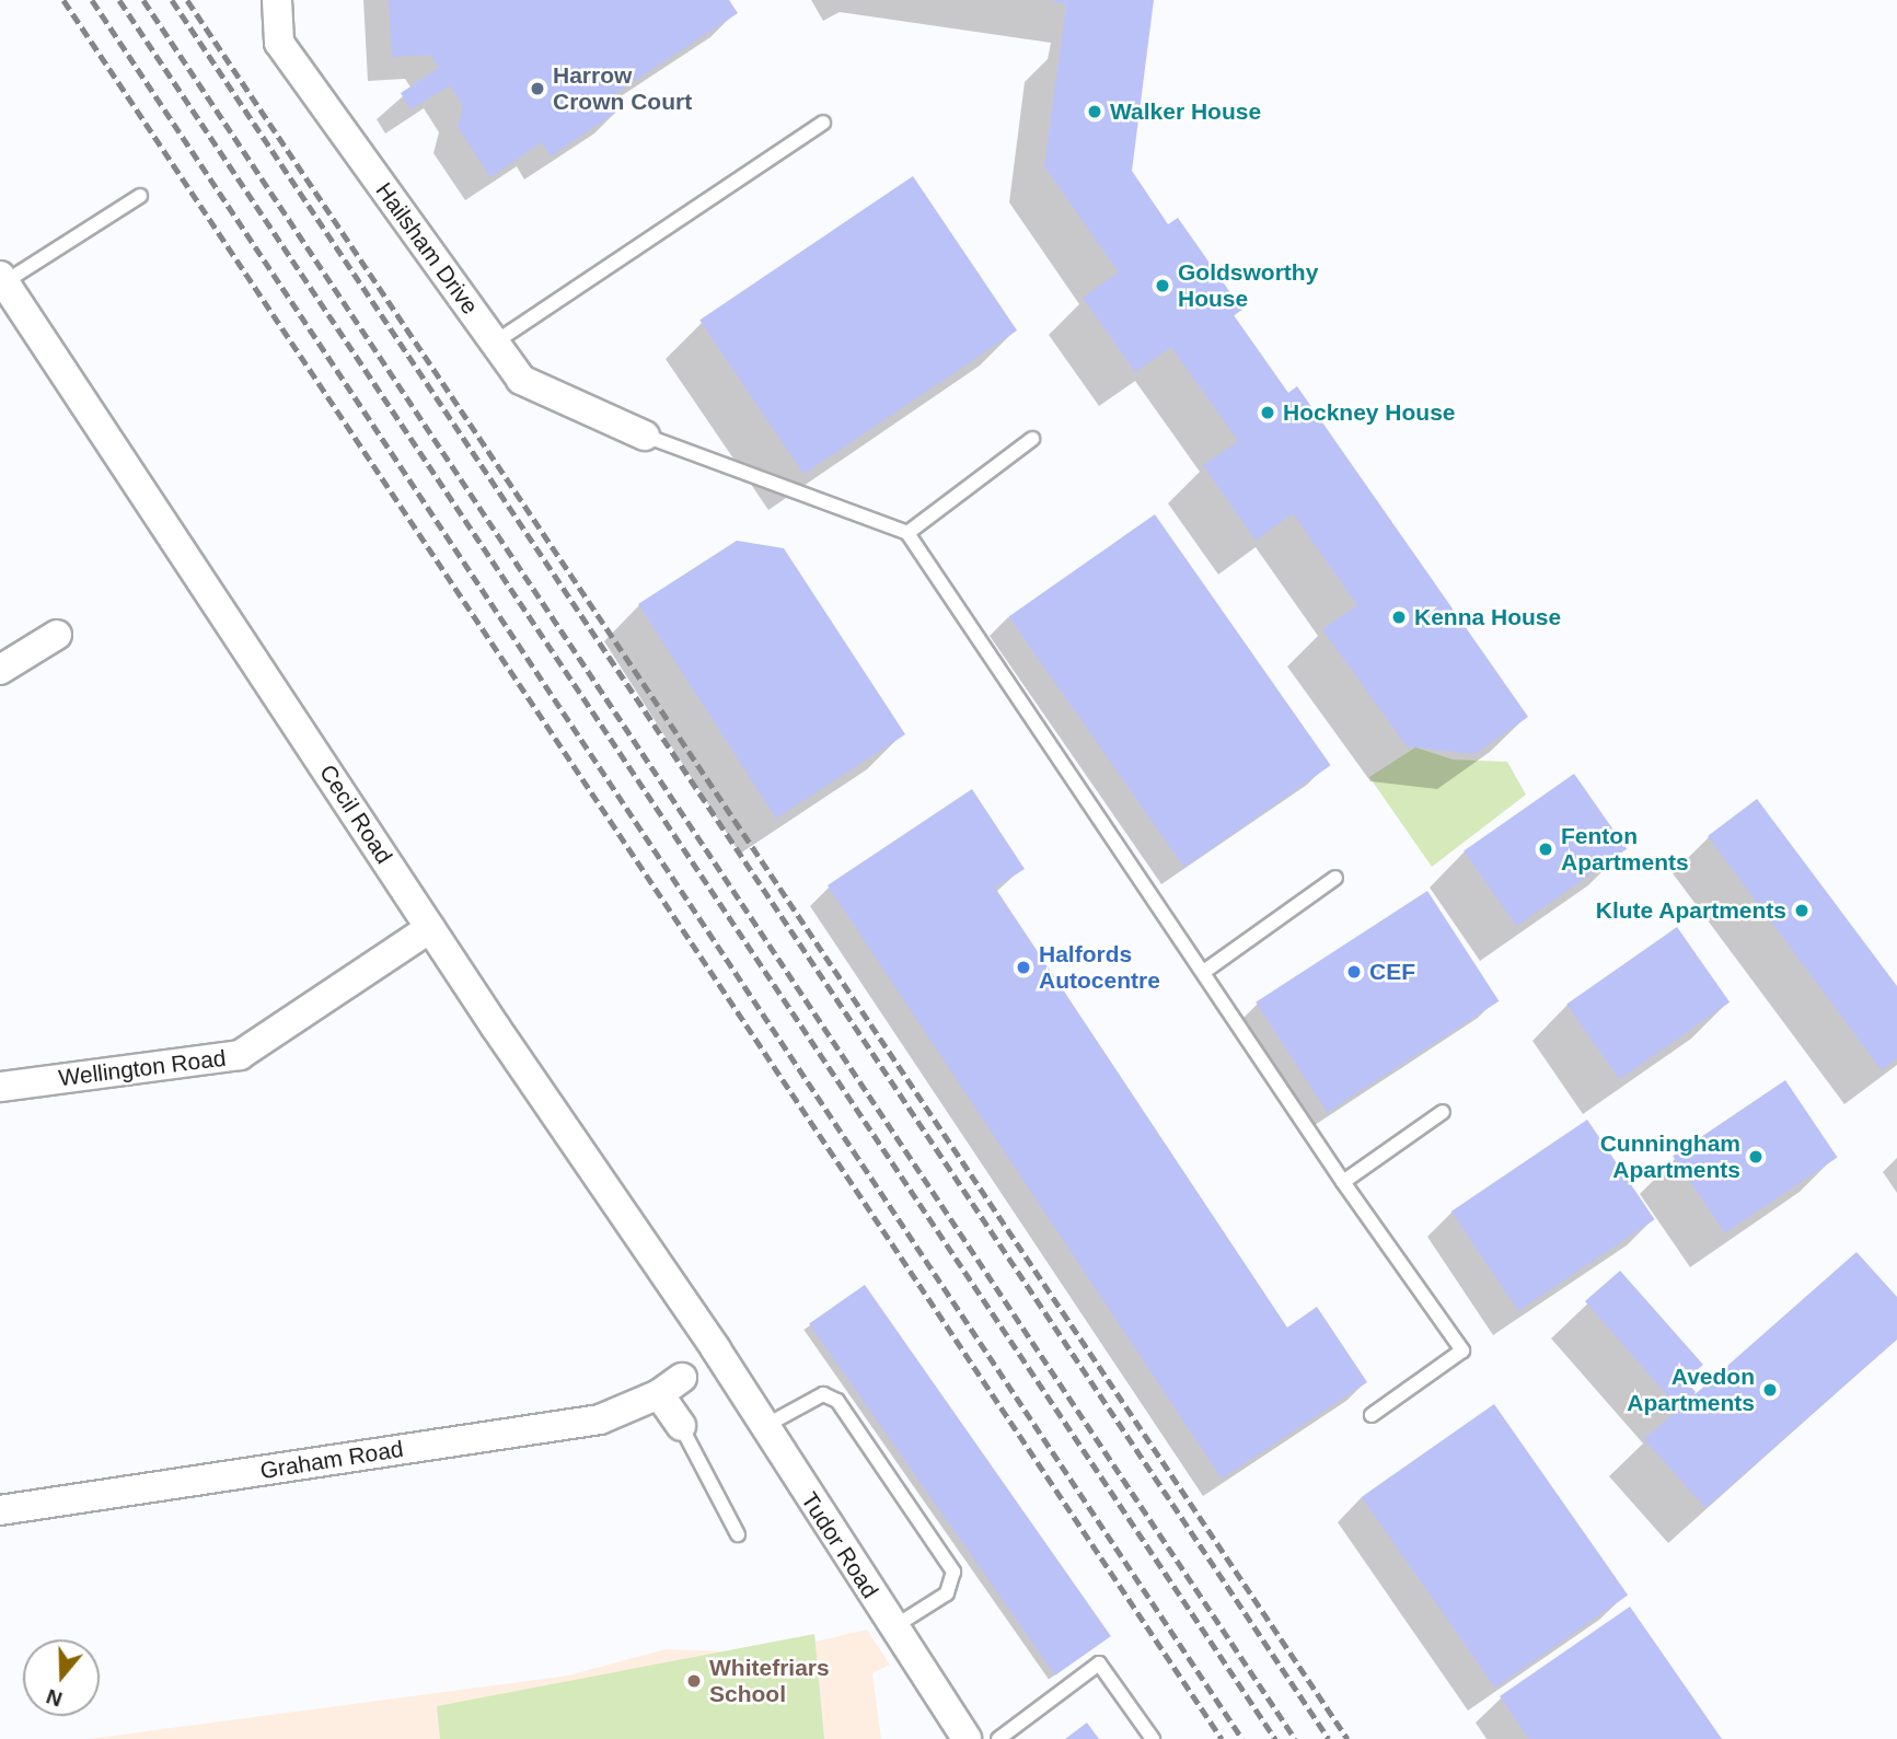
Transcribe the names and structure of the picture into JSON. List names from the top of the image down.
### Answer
{
  "streets": {
    "street": [
      "Hailsham Drive",
      "Cecil Road",
      "Wellington Road",
      "Graham Road",
      "Tudor Road"
    ]
  },
  "crossings": [
    ["Cecil Road", "Wellington Road"],
    ["Cecil Road", "Tudor Road"]
  ],
  "places": [
    "Harrow Crown Court",
    "Walker House",
    "Goldsworthy House",
    "Hockney House",
    "Kenna House",
    "Fenton Apartments",
    "Klute Apartments",
    "Halfords Autocentre",
    "CEF",
    "Cunningham Apartments",
    "Avedon Apartments",
    "Whitefriars School"
  ],
  "north": "bottom"
}
